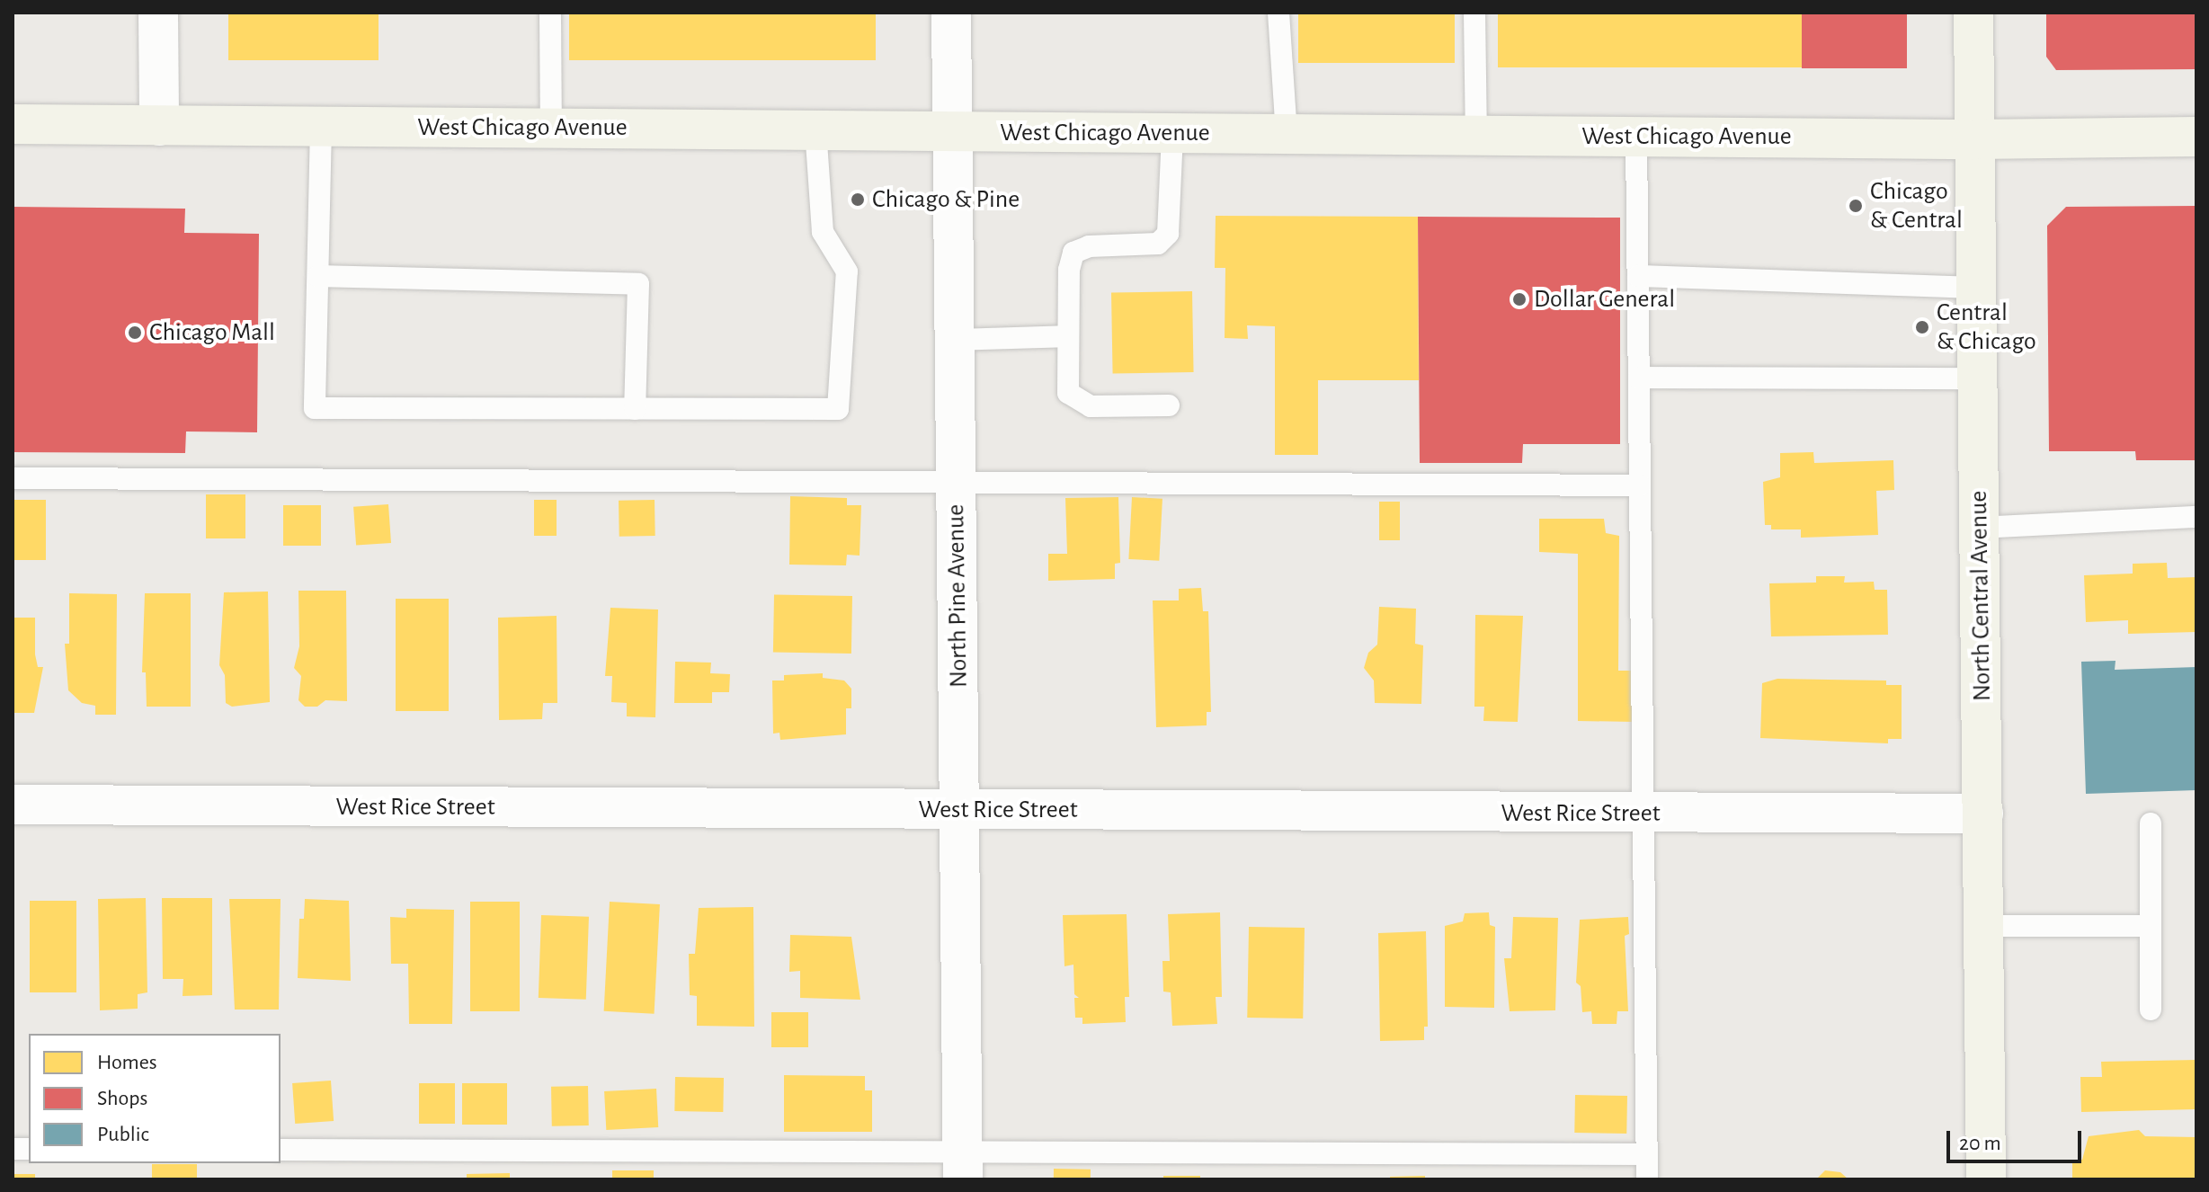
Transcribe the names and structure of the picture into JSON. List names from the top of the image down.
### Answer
{
  "streets": {
    "main road": ["West Chicago Avenue", "North Central Avenue"],
    "street": ["North Pine Avenue", "West Rice Street"]
  },
  "crossings": [
    ["West Chicago Avenue", "North Pine Avenue"],
    ["West Chicago Avenue", "North Central Avenue"],
    ["North Pine Avenue", "West Rice Street"],
    ["North Central Avenue", "West Rice Street"]
  ],
  "places": [
    "Chicago & Pine",
    "Chicago & Central",
    "Dollar General",
    "Central & Chicago",
    "Chicago Mall"
  ],
  "legend": ["Homes", "Shops", "Public"],
  "scale_bar": "20 m"
}
